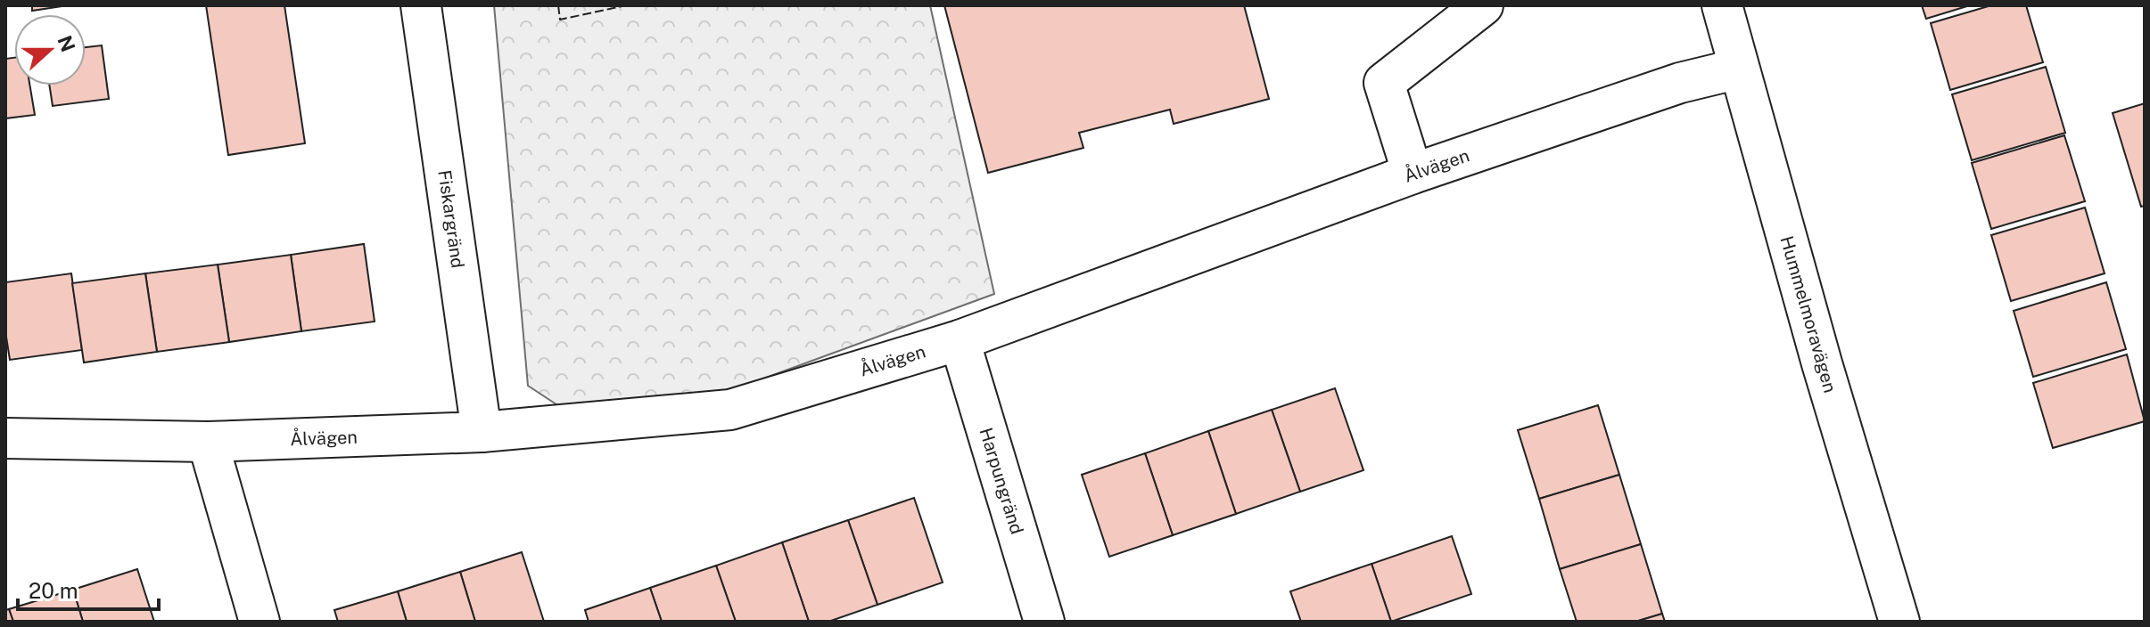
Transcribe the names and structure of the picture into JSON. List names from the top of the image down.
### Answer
{
  "streets": {
    "street": [
      "Ålvägen",
      "Fiskargränd",
      "Hummelmoravägen",
      "Harpungränd"
    ]
  },
  "crossings": [
    ["Ålvägen", "Fiskargränd"],
    ["Ålvägen", "Hummelmoravägen"],
    ["Ålvägen", "Harpungränd"]
  ],
  "scale_bar": "20 m",
  "north": "right"
}
